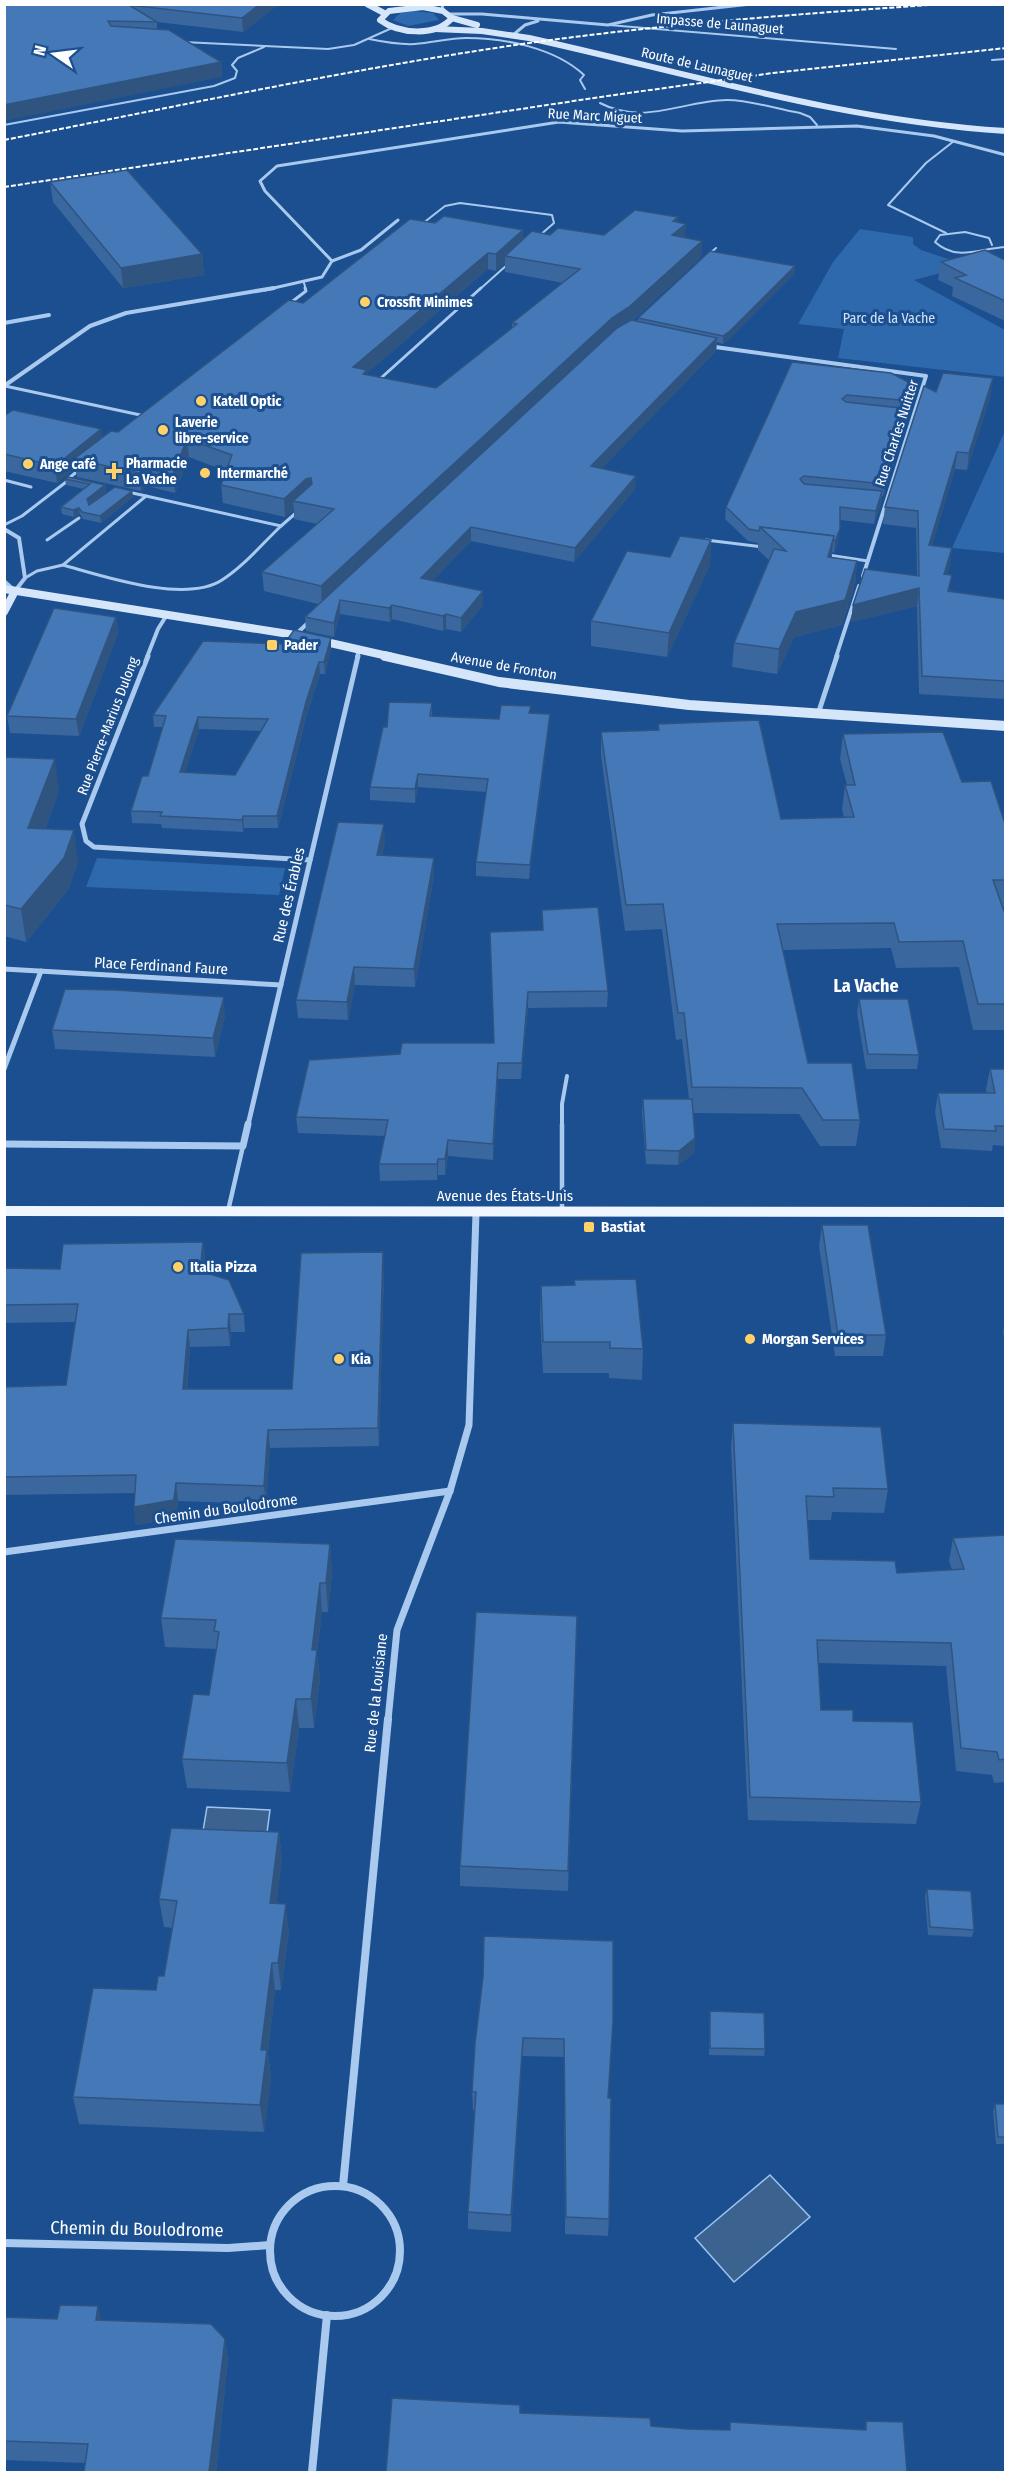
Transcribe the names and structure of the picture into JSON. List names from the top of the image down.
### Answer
{
  "streets": {
    "main road": ["Route de Launaguet", "Avenue de Fronton", "Avenue des États-Unis"],
    "street": [
      "Impasse de Launaguet",
      "Rue Marc Miguet",
      "Rue Charles Nuitter",
      "Rue Pierre-Marius Dulong",
      "Rue des Érables",
      "Place Ferdinand Faure",
      "Chemin du Boulodrome",
      "Rue de la Louisiane"
    ]
  },
  "crossings": [
    ["Impasse de Launaguet", "Route de Launaguet"],
    ["Rue Charles Nuitter", "Avenue de Fronton"],
    ["Avenue de Fronton", "Rue Pierre-Marius Dulong"],
    ["Avenue de Fronton", "Rue des Érables"],
    ["Rue Pierre-Marius Dulong", "Rue des Érables"],
    ["Rue des Érables", "Place Ferdinand Faure"],
    ["Avenue des États-Unis", "Rue de la Louisiane"],
    ["Chemin du Boulodrome", "Rue de la Louisiane"]
  ],
  "districts": ["La Vache"],
  "parks": ["Parc de la Vache"],
  "places": {
    "other": [
      "Crossfit Minimes",
      "Katell Optic",
      "Laverie libre-service",
      "Ange café",
      "Intermarché",
      "Italia Pizza",
      "Morgan Services",
      "Kia"
    ],
    "health": ["Pharmacie La Vache"],
    "transit": ["Pader", "Bastiat"]
  },
  "north": "left"
}
